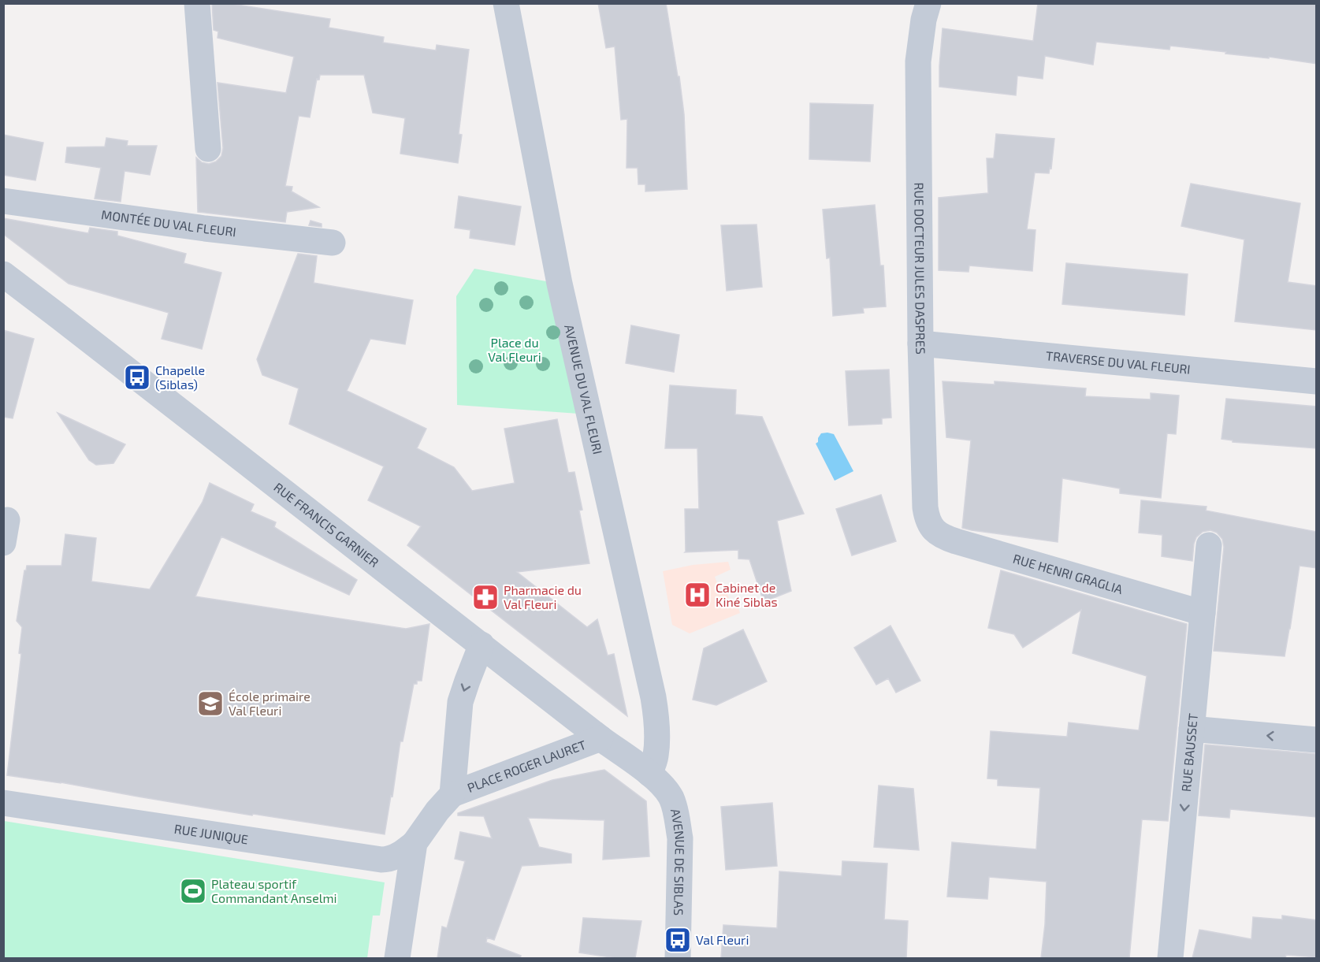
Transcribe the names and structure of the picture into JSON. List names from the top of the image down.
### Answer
{
  "streets": {
    "street": [
      "MONTÉE DU VAL FLEURI",
      "RUE DOCTEUR JULES DASPRES",
      "TRAVERSE DU VAL FLEURI",
      "AVENUE DU VAL FLEURI",
      "RUE FRANCIS GARNIER",
      "RUE HENRI GRAGLIA",
      "RUE BAUSSET",
      "PLACE ROGER LAURET",
      "RUE JUNIQUE",
      "AVENUE DE SIBLAS"
    ]
  },
  "crossings": [
    ["RUE DOCTEUR JULES DASPRES", "TRAVERSE DU VAL FLEURI"],
    ["RUE DOCTEUR JULES DASPRES", "RUE HENRI GRAGLIA"],
    ["AVENUE DU VAL FLEURI", "RUE FRANCIS GARNIER"],
    ["AVENUE DU VAL FLEURI", "AVENUE DE SIBLAS"],
    ["RUE FRANCIS GARNIER", "PLACE ROGER LAURET"],
    ["RUE FRANCIS GARNIER", "AVENUE DE SIBLAS"],
    ["RUE HENRI GRAGLIA", "RUE BAUSSET"],
    ["PLACE ROGER LAURET", "RUE JUNIQUE"]
  ],
  "one_way": ["RUE BAUSSET"],
  "parks": ["Place du Val Fleuri"],
  "places": {
    "bus stop": ["Chapelle (Siblas)", "Val Fleuri"],
    "hospital": ["Cabinet de Kiné Siblas"],
    "pharmacy": ["Pharmacie du Val Fleuri"],
    "school or university": ["École primaire Val Fleuri"],
    "sports": ["Plateau sportif Commandant Anselmi"]
  }
}
